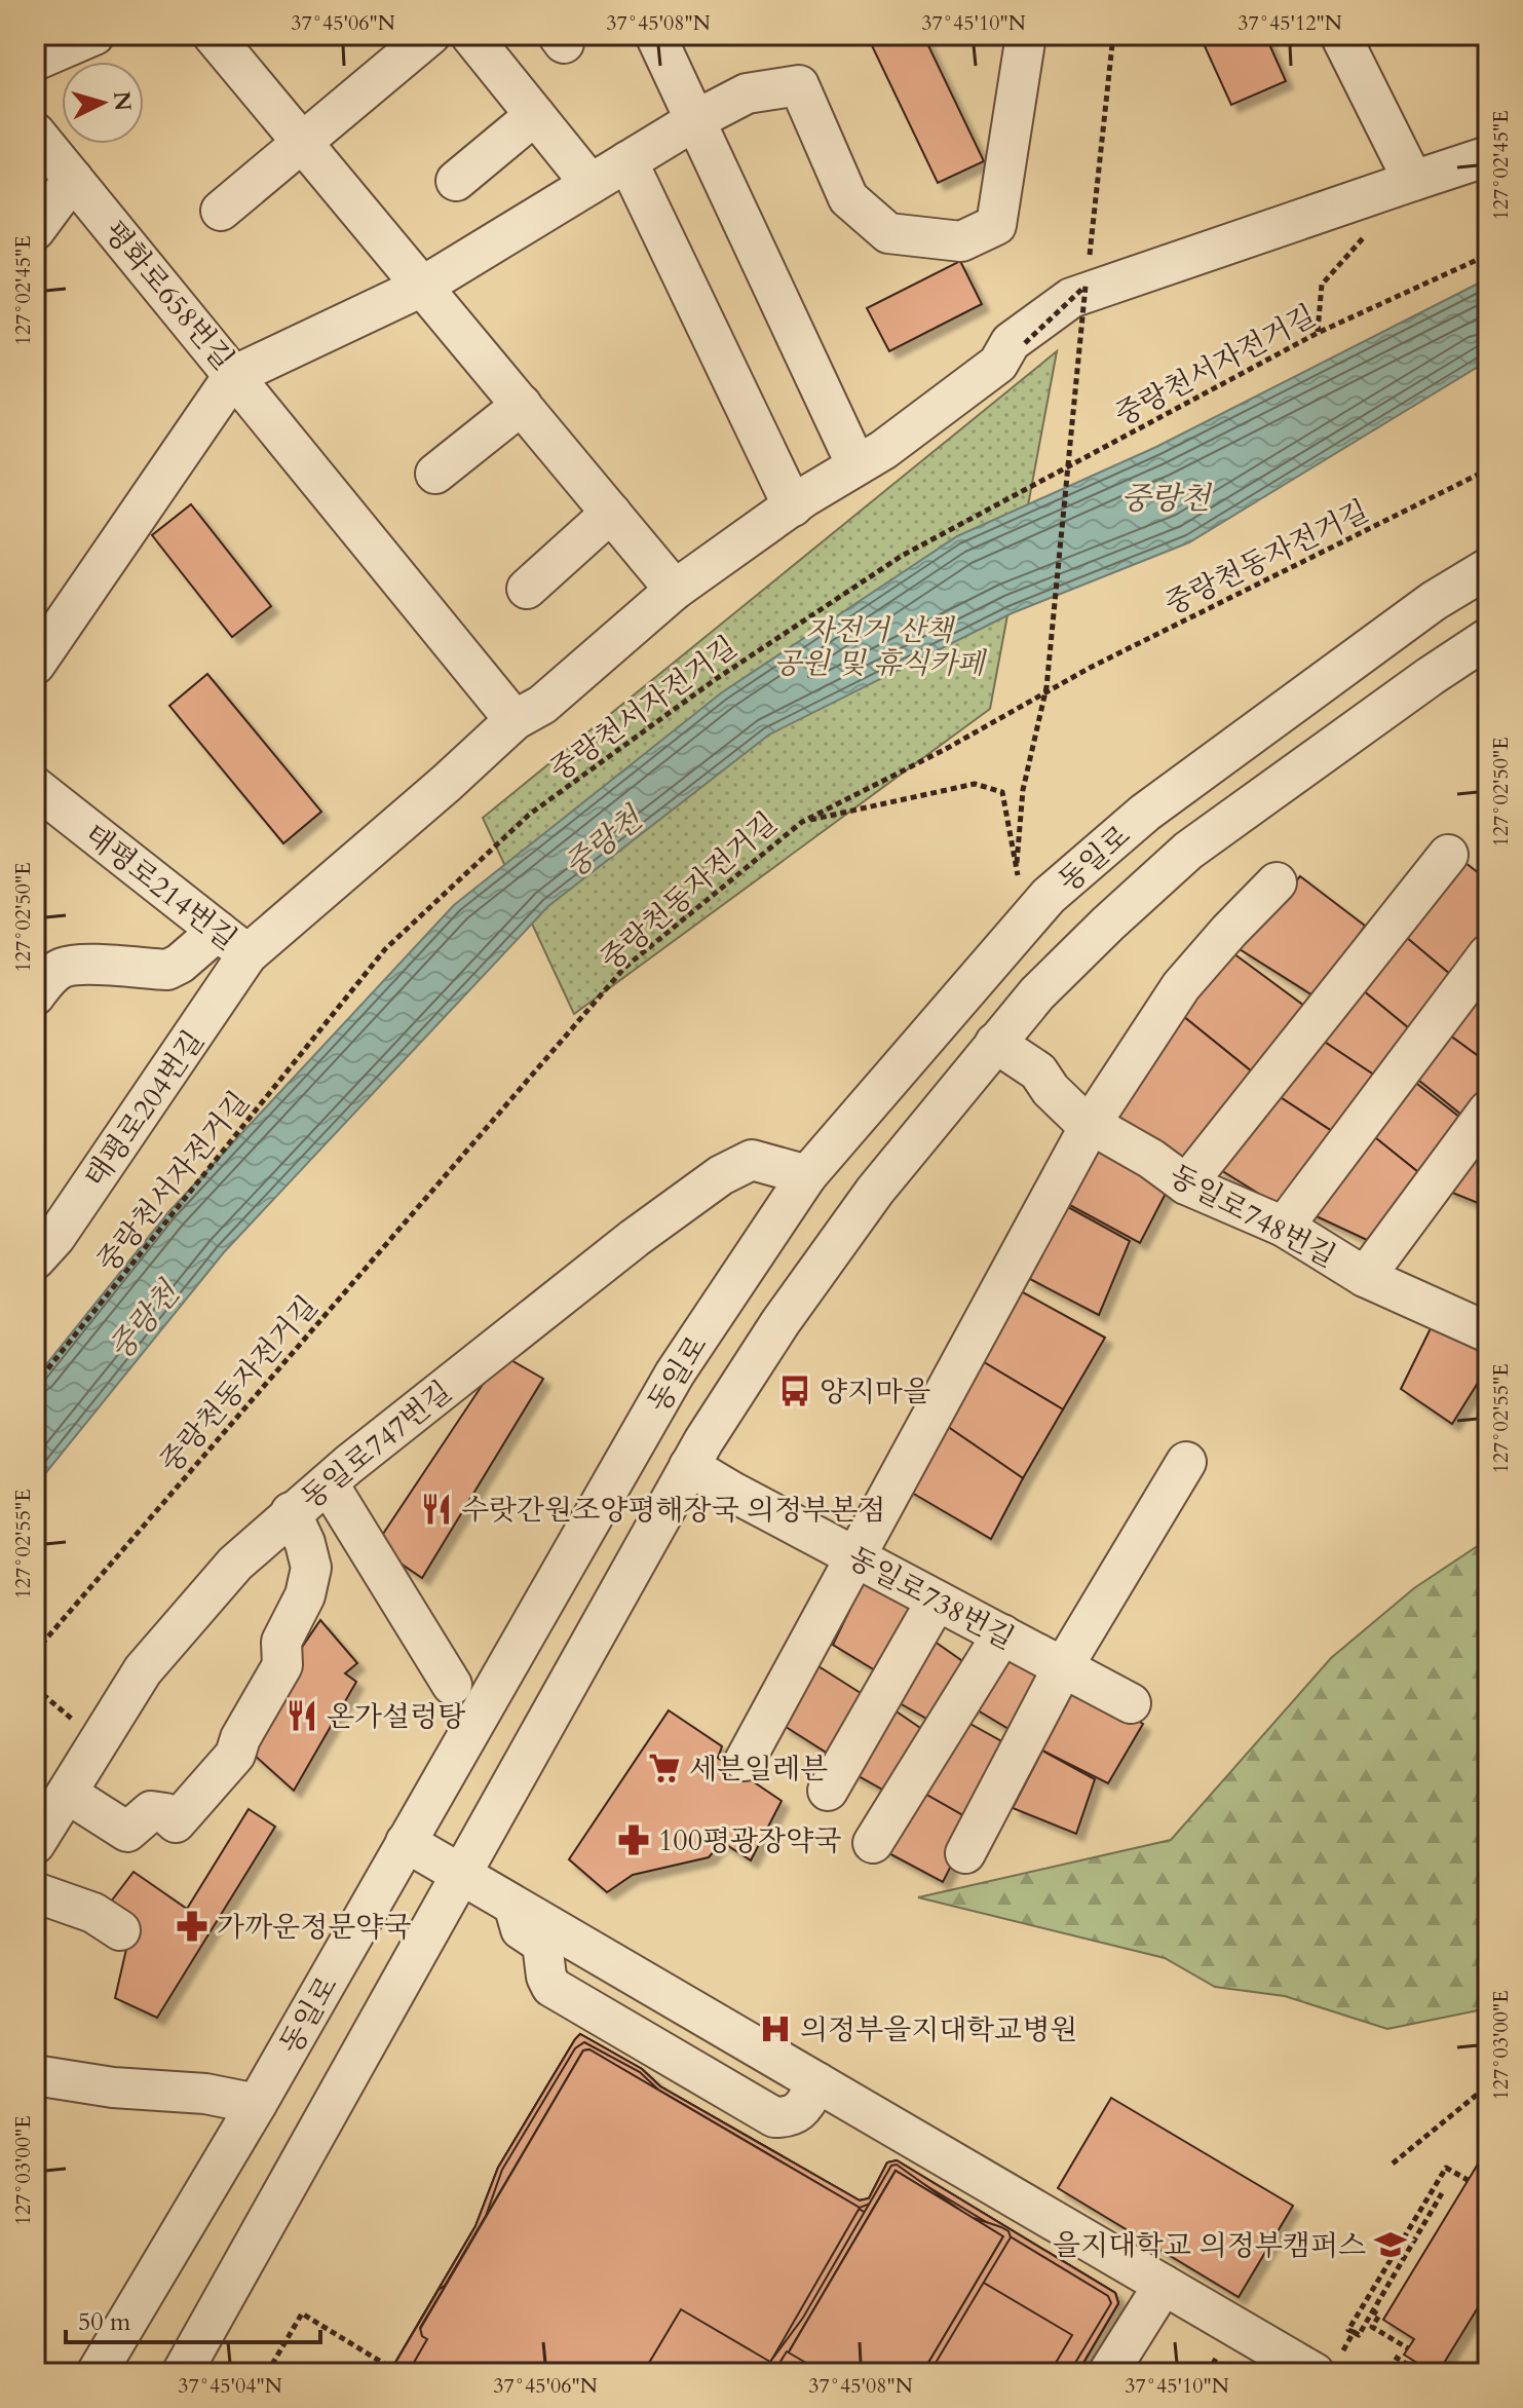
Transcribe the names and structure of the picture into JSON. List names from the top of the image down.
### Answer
{
  "streets": {
    "street": [
      "평화로658번길",
      "동일로",
      "태평로214번길",
      "태평로204번길",
      "동일로748번길",
      "동일로747번길",
      "동일로738번길"
    ],
    "path": ["중랑천서자전거길", "중랑천동자전거길"]
  },
  "crossings": [
    ["동일로", "동일로748번길"],
    ["동일로", "동일로747번길"],
    ["동일로", "동일로738번길"],
    ["태평로214번길", "태평로204번길"]
  ],
  "water": ["중랑천"],
  "parks": ["자전거 산책 공원 및 휴식카페"],
  "places": {
    "bus stop": ["양지마을"],
    "restaurant": ["수랏간원조양평해장국 의정부본점", "온가설렁탕"],
    "supermarket": ["세븐일레븐"],
    "pharmacy": ["100평광장약국", "가까운정문약국"],
    "hospital": ["의정부을지대학교병원"],
    "school or university": ["을지대학교 의정부캠퍼스"]
  },
  "scale_bar": "50 m",
  "north": "right",
  "coordinates": [
    "37°45'06\"N",
    "37°45'08\"N",
    "37°45'10\"N",
    "37°45'12\"N",
    "127°02'45\"E",
    "127°02'50\"E",
    "127°02'55\"E",
    "127°03'00\"E",
    "37°45'04\"N"
  ]
}
